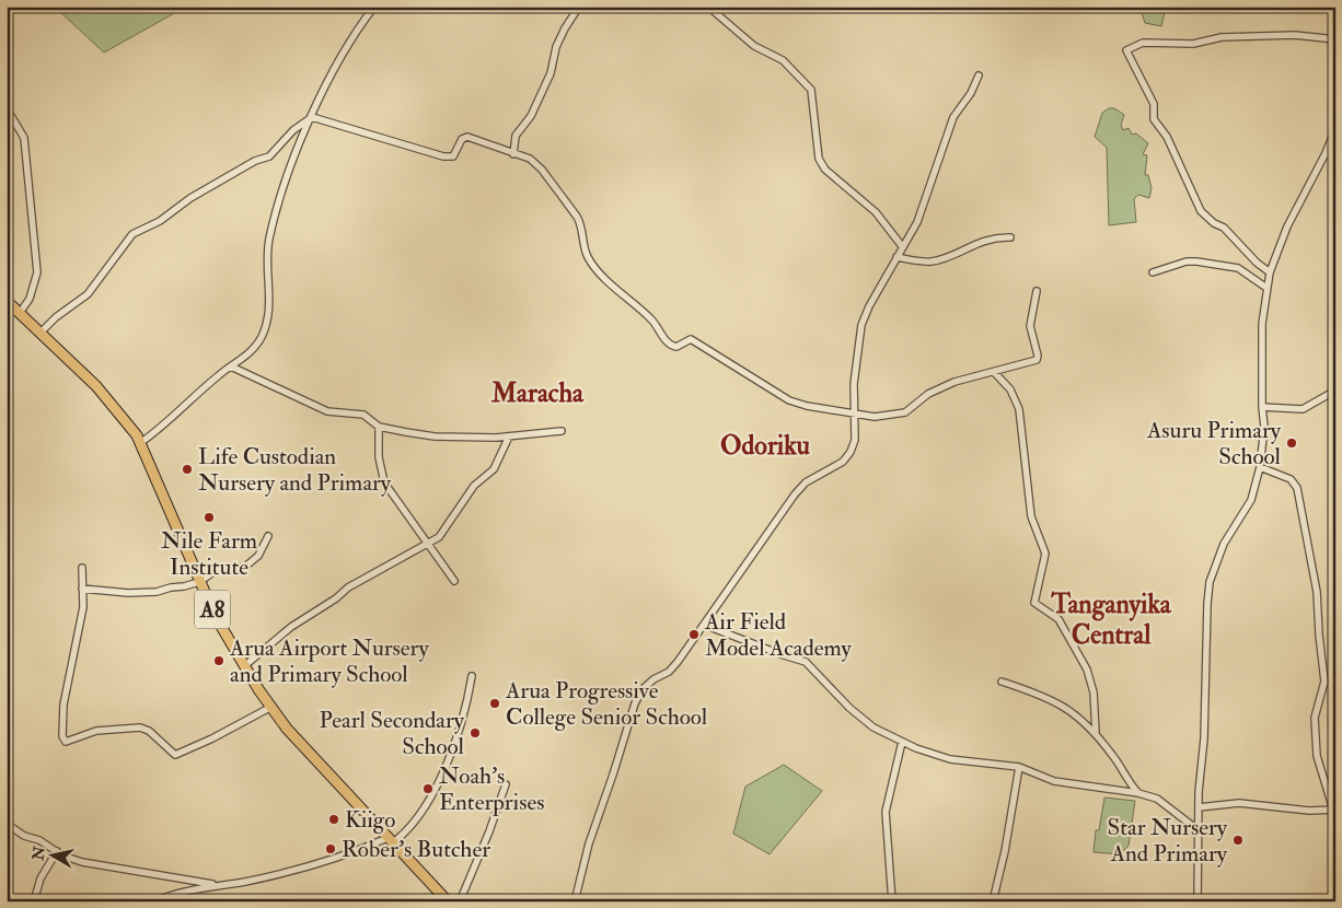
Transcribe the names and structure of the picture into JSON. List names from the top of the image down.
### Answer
{
  "streets": {
    "main road": ["A8"]
  },
  "districts": ["Maracha", "Odoriku", "Tanganyika Central"],
  "places": [
    "Asuru Primary School",
    "Life Custodian Nursery and Primary",
    "Nile Farm Institute",
    "Air Field Model Academy",
    "Arua Airport Nursery and Primary School",
    "Arua Progressive College Senior School",
    "Pearl Secondary School",
    "Noah's Enterprises",
    "Kiigo",
    "Star Nursery And Primary",
    "Rober's Butcher"
  ],
  "north": "left"
}
